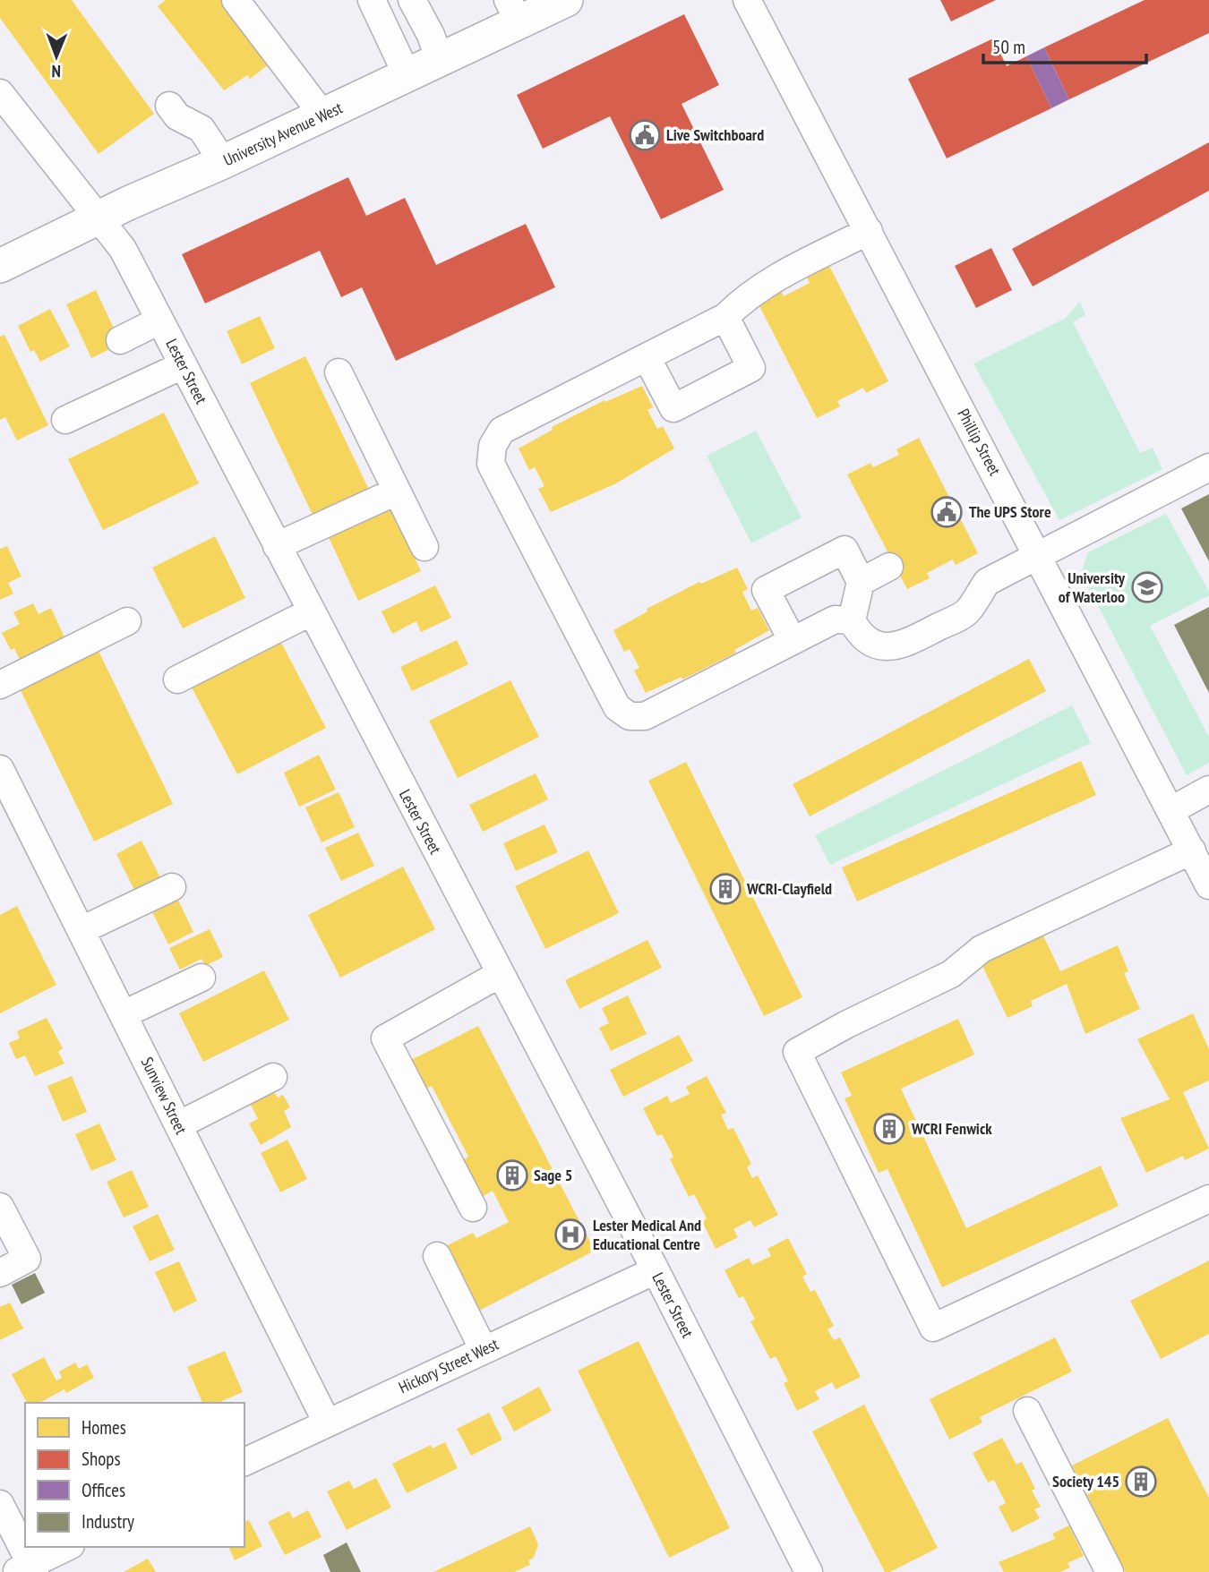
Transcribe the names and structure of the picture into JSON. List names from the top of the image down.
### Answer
{
  "streets": {
    "main road": ["University Avenue West"],
    "street": [
      "Lester Street",
      "Phillip Street",
      "Sunview Street",
      "Hickory Street West"
    ]
  },
  "crossings": [
    ["University Avenue West", "Lester Street"],
    ["Lester Street", "Hickory Street West"],
    ["Sunview Street", "Hickory Street West"]
  ],
  "places": {
    "public building": ["Live Switchboard", "The UPS Store"],
    "school or university": ["University of Waterloo"],
    "building": [
      "WCRI-Clayfield",
      "WCRI Fenwick",
      "Sage 5",
      "Society 145"
    ],
    "hospital": ["Lester Medical And Educational Centre"]
  },
  "legend": [
    "Homes",
    "Shops",
    "Offices",
    "Industry"
  ],
  "scale_bar": "50 m",
  "north": "bottom"
}
